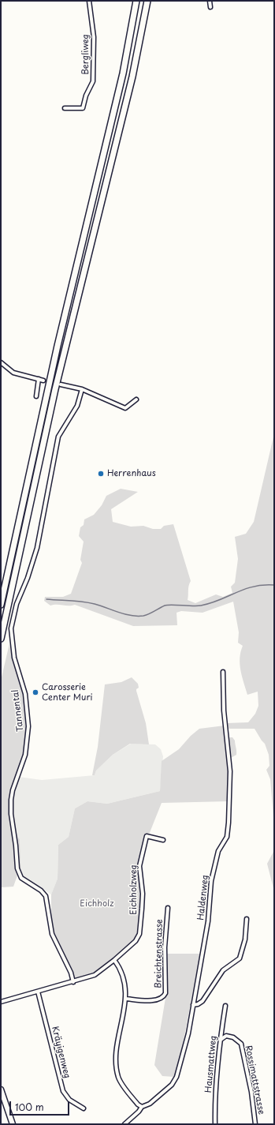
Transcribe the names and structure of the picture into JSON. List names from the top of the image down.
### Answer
{
  "streets": {
    "street": [
      "Bergliweg",
      "Tannental",
      "Eichholzweg",
      "Haldenweg",
      "Breichtenstrasse",
      "Kräyigenweg",
      "Hausmattweg",
      "Rossimattstrasse"
    ]
  },
  "crossings": [
    ["Tannental", "Eichholzweg"],
    ["Eichholzweg", "Kräyigenweg"],
    ["Hausmattweg", "Rossimattstrasse"]
  ],
  "parks": ["Eichholz"],
  "places": ["Herrenhaus", "Carosserie Center Muri"],
  "scale_bar": "100 m"
}
